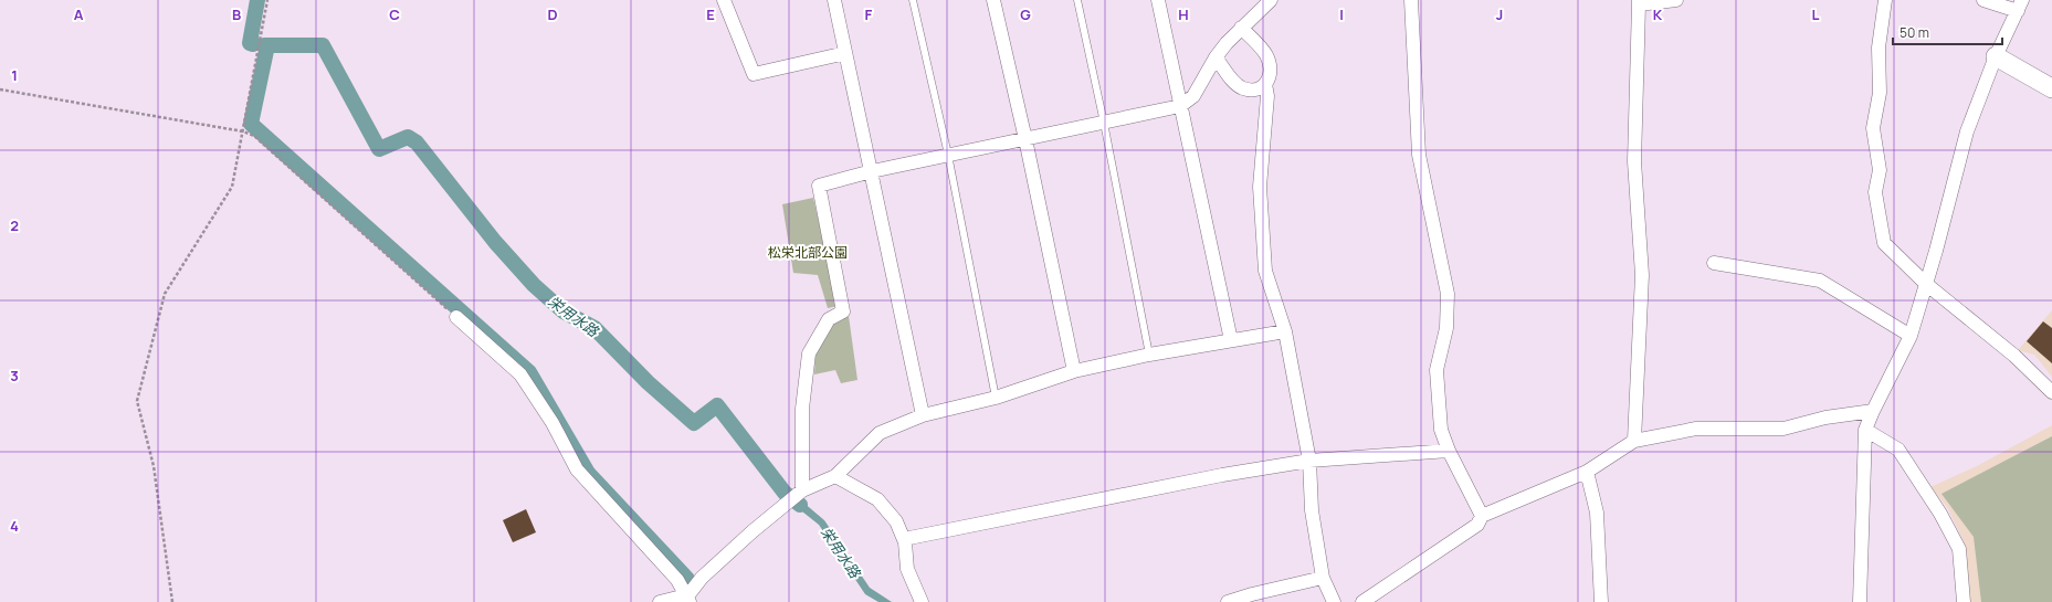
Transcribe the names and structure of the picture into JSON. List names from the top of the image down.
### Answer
{
  "water": ["栄用水路"],
  "parks": ["松栄北部公園"],
  "scale_bar": "50 m",
  "grid": {
    "columns": [
      "A",
      "B",
      "C",
      "D",
      "E",
      "F",
      "G",
      "H",
      "I",
      "J",
      "K",
      "L"
    ],
    "rows": [
      "1",
      "2",
      "3",
      "4"
    ]
  }
}
